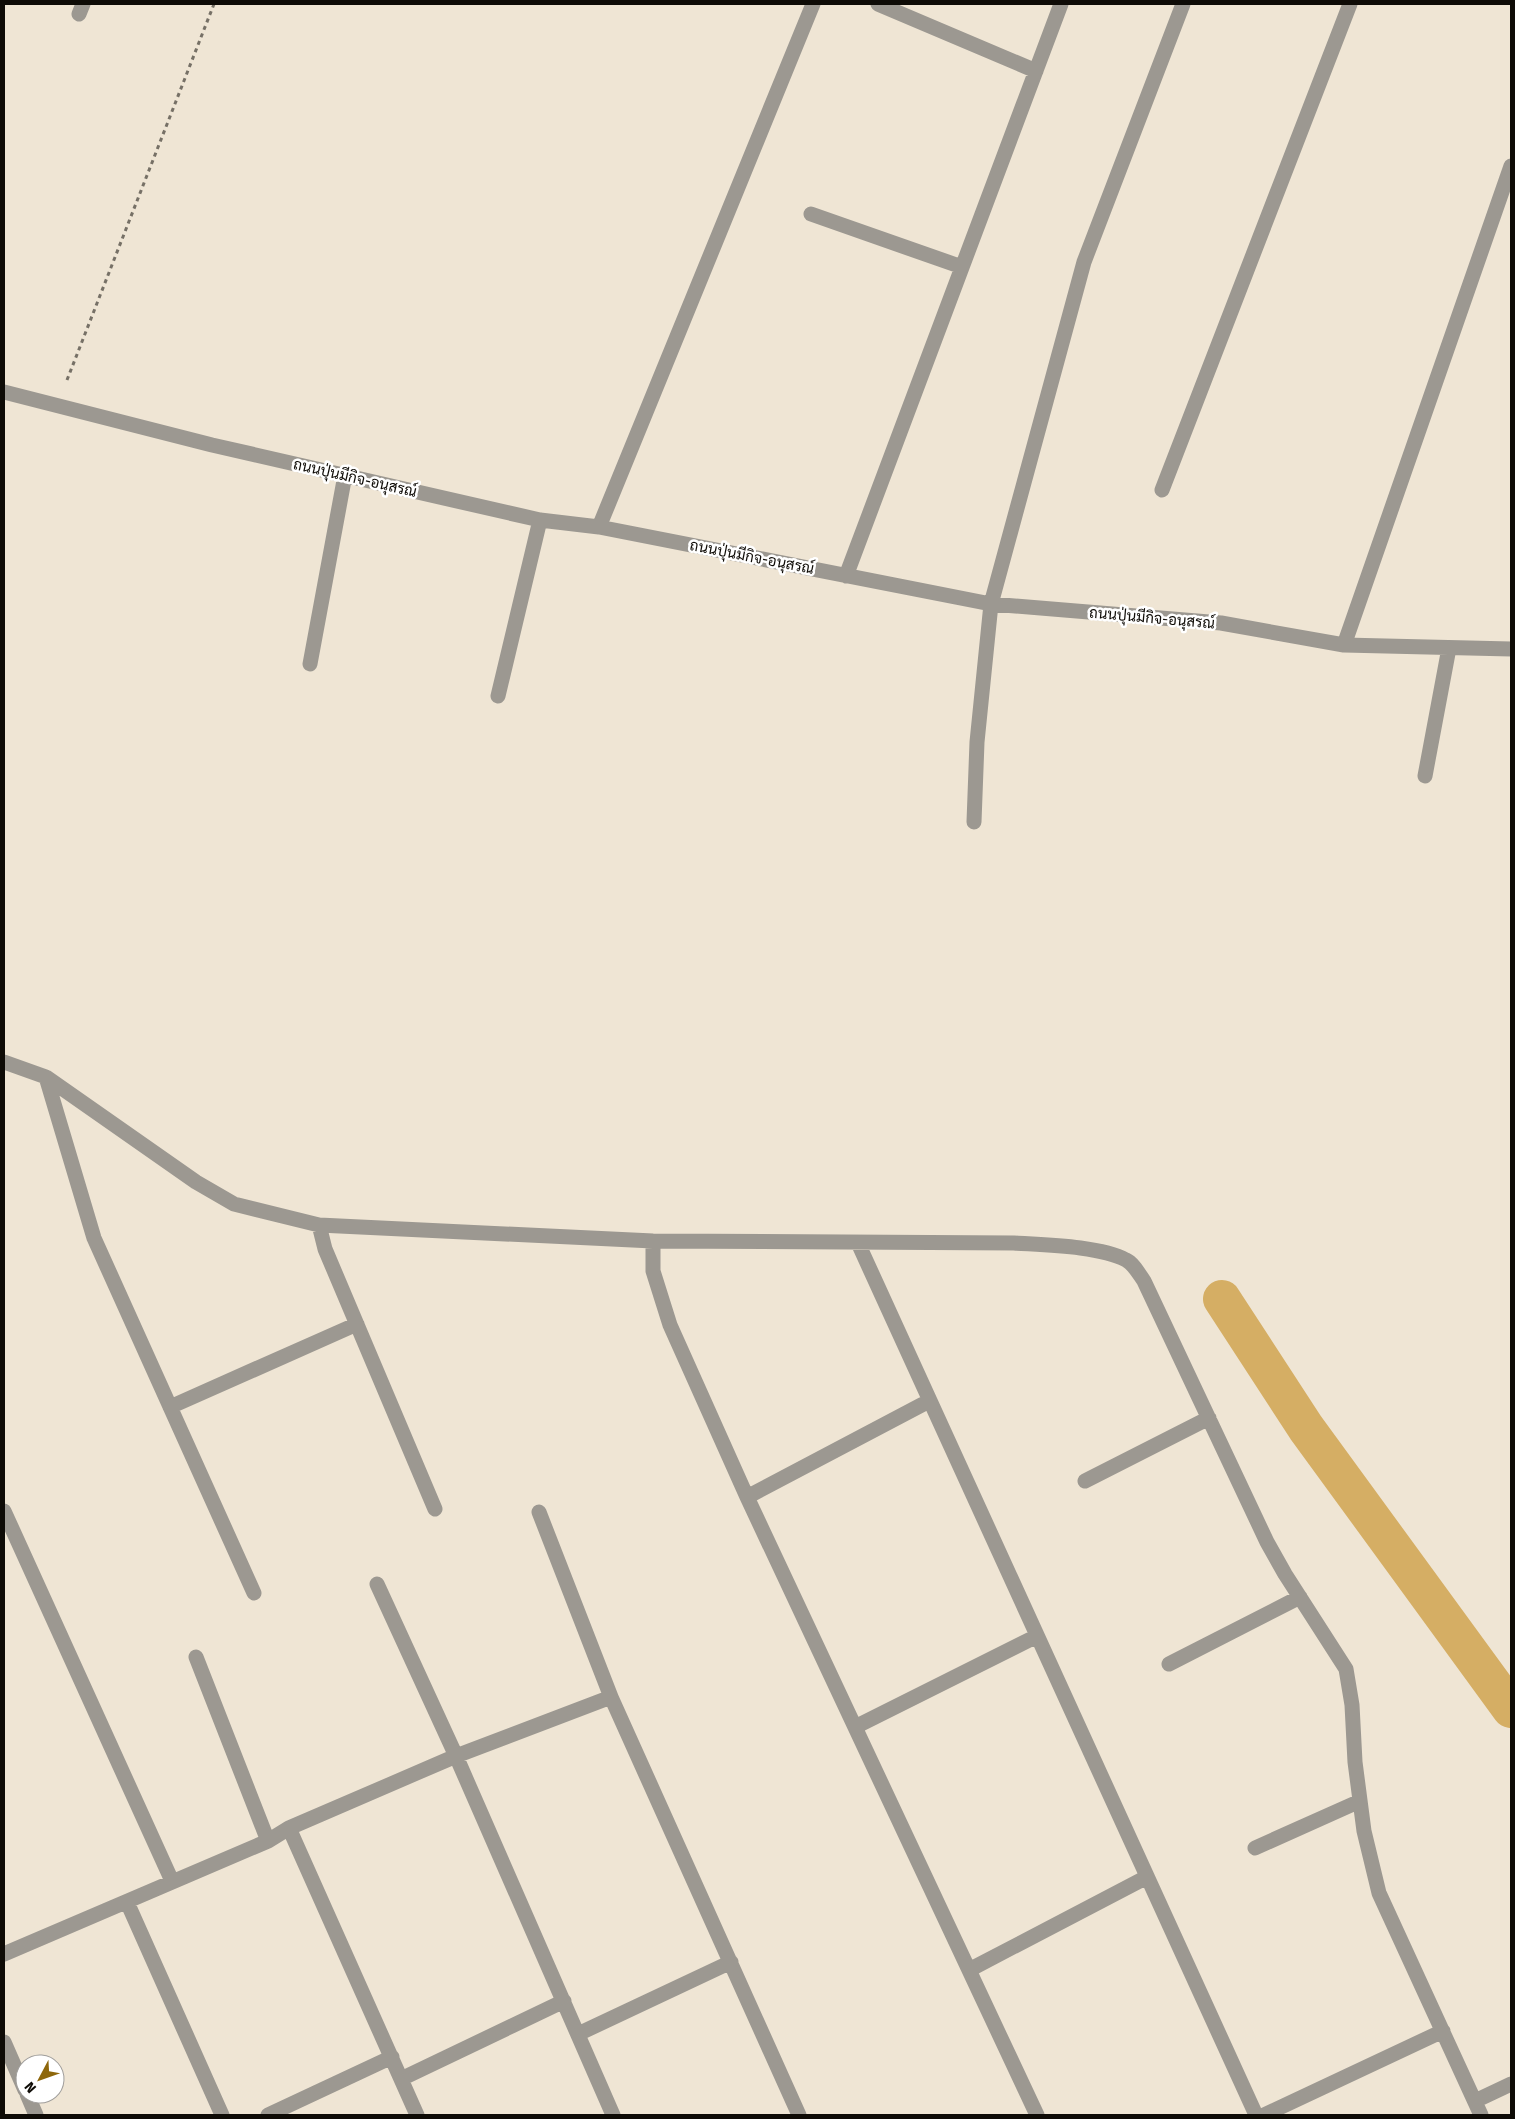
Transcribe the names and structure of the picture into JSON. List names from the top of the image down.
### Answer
{
  "streets": {
    "street": ["ถนนปุ่นมีกิจ-อนุสรณ์"]
  },
  "north": "bottom left"
}
